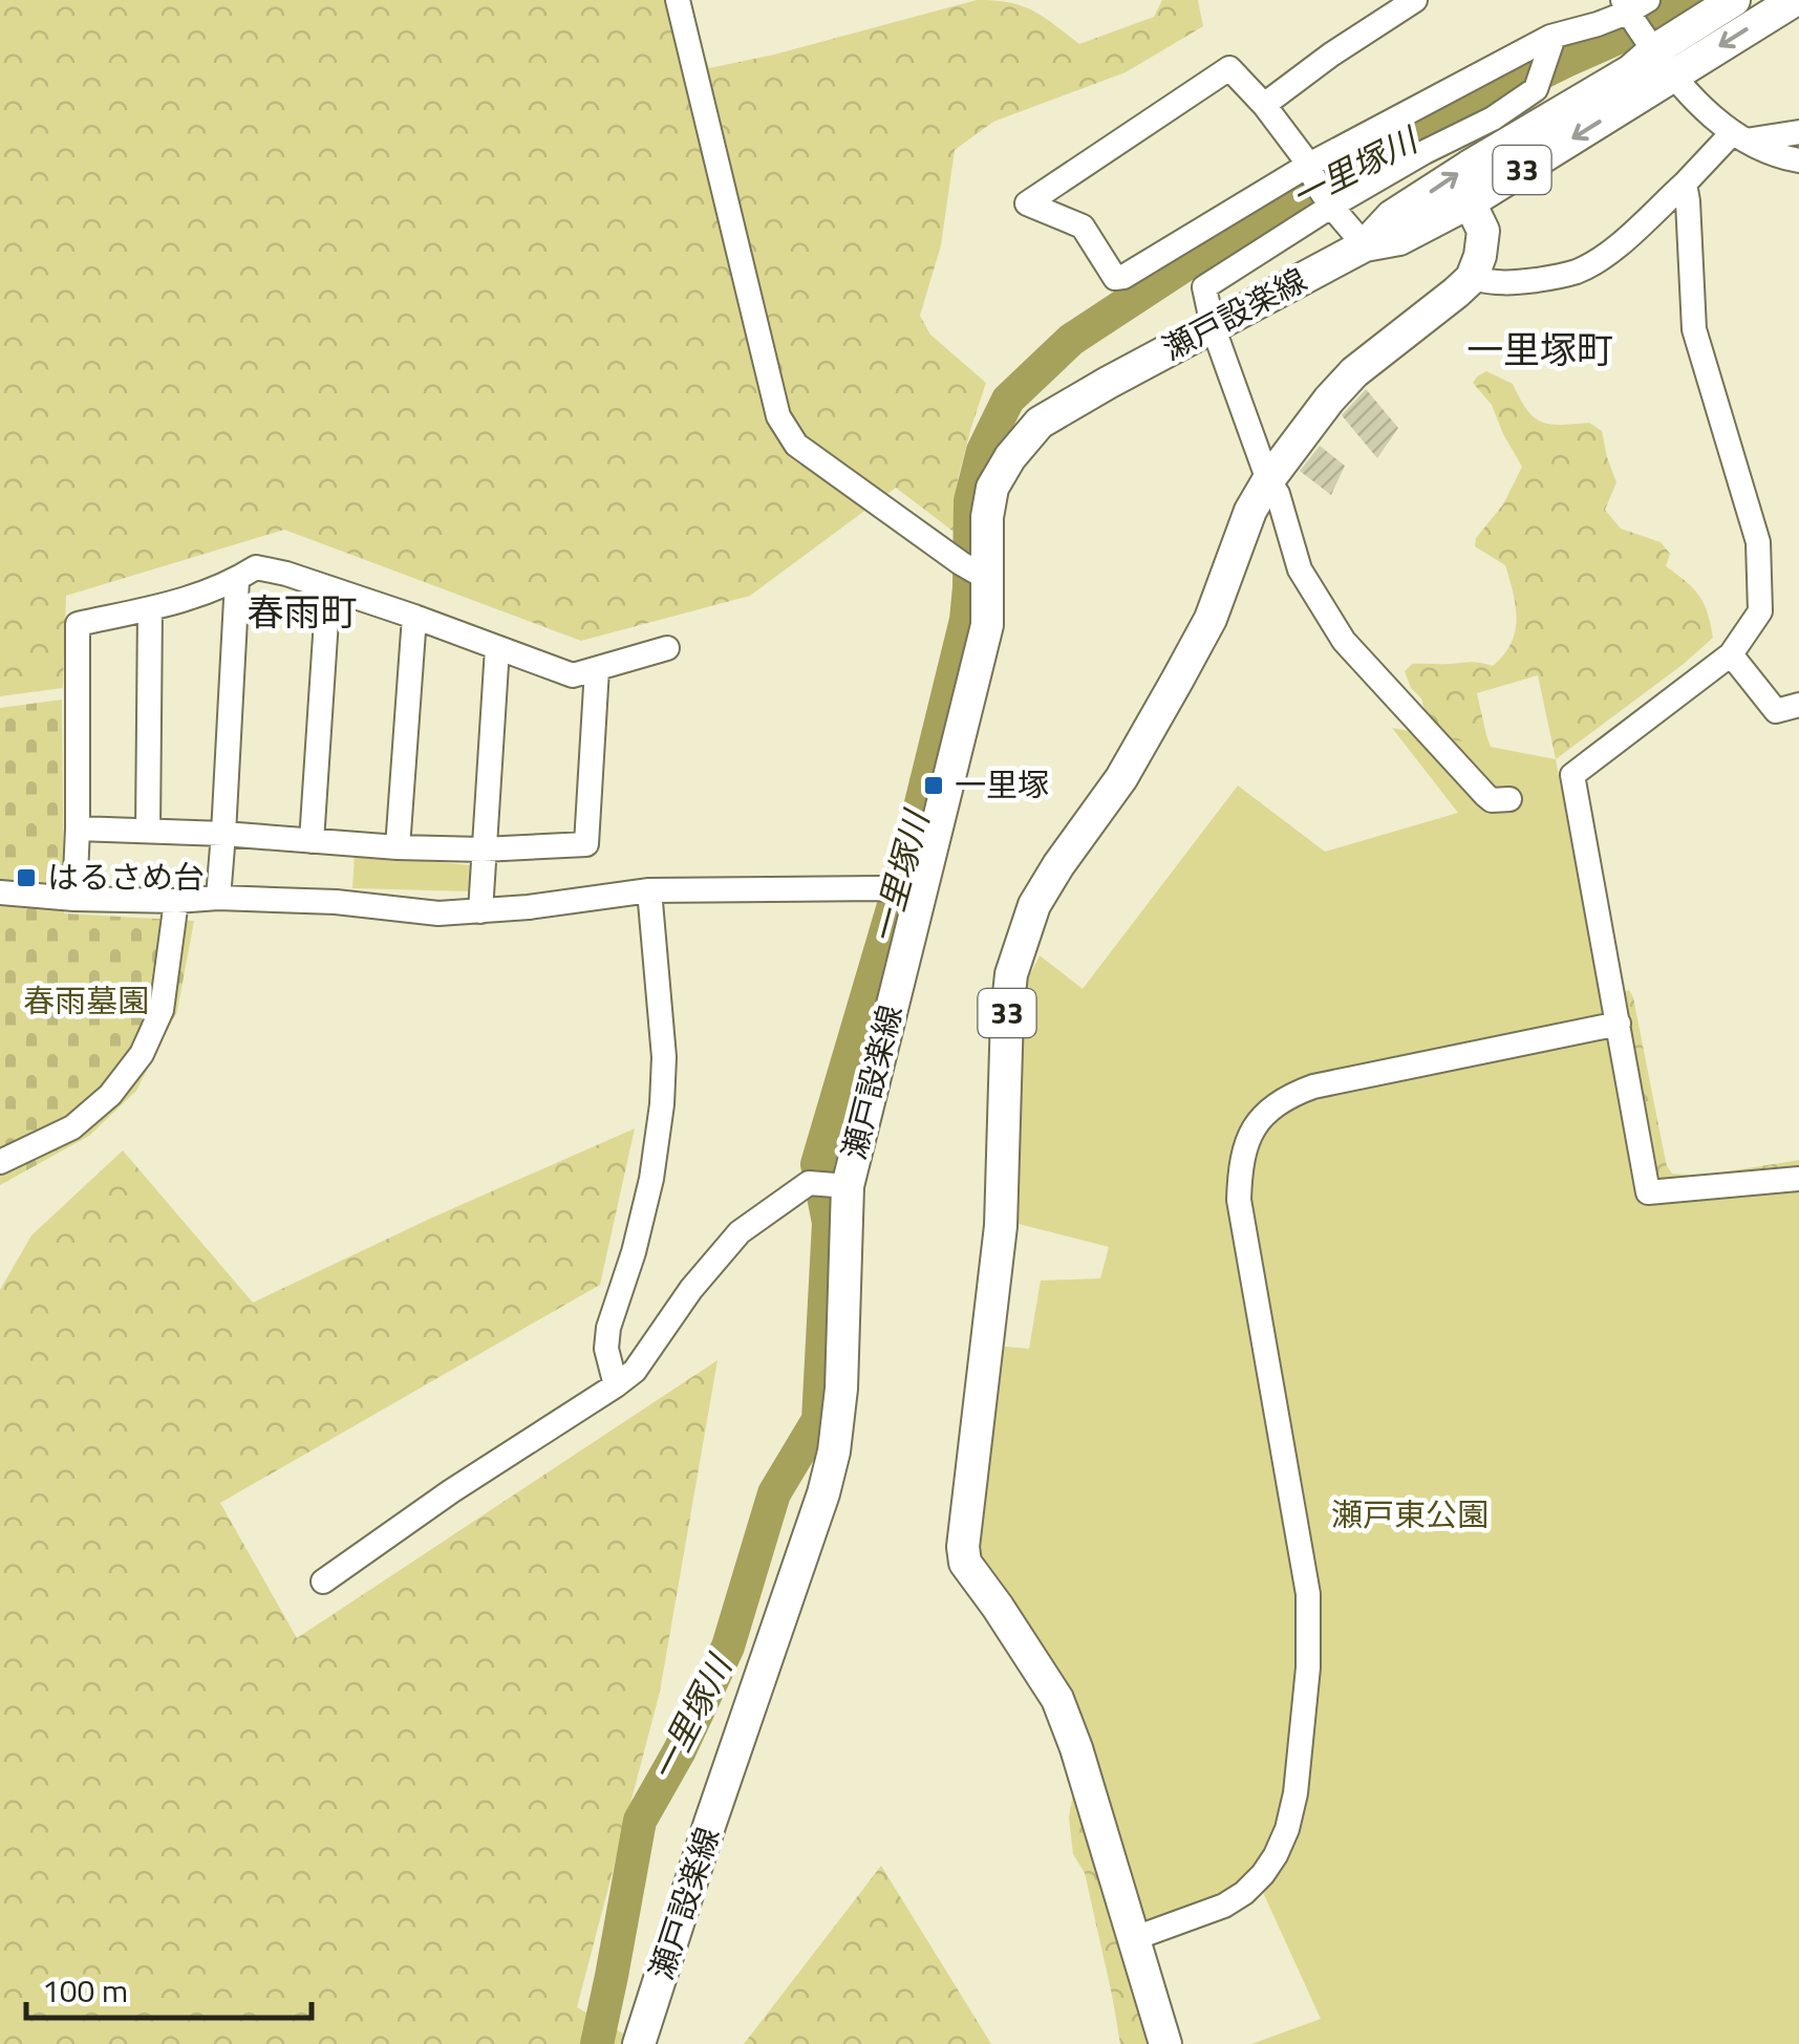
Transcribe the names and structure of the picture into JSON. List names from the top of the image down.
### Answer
{
  "streets": {
    "main road": ["33", "瀬戸設楽線"]
  },
  "crossings": [
    ["33", "瀬戸設楽線"]
  ],
  "districts": ["一里塚町", "春雨町"],
  "water": ["一里塚川"],
  "parks": ["春雨墓園", "瀬戸東公園"],
  "places": {
    "transit": ["一里塚", "はるさめ台"]
  },
  "scale_bar": "100 m"
}
